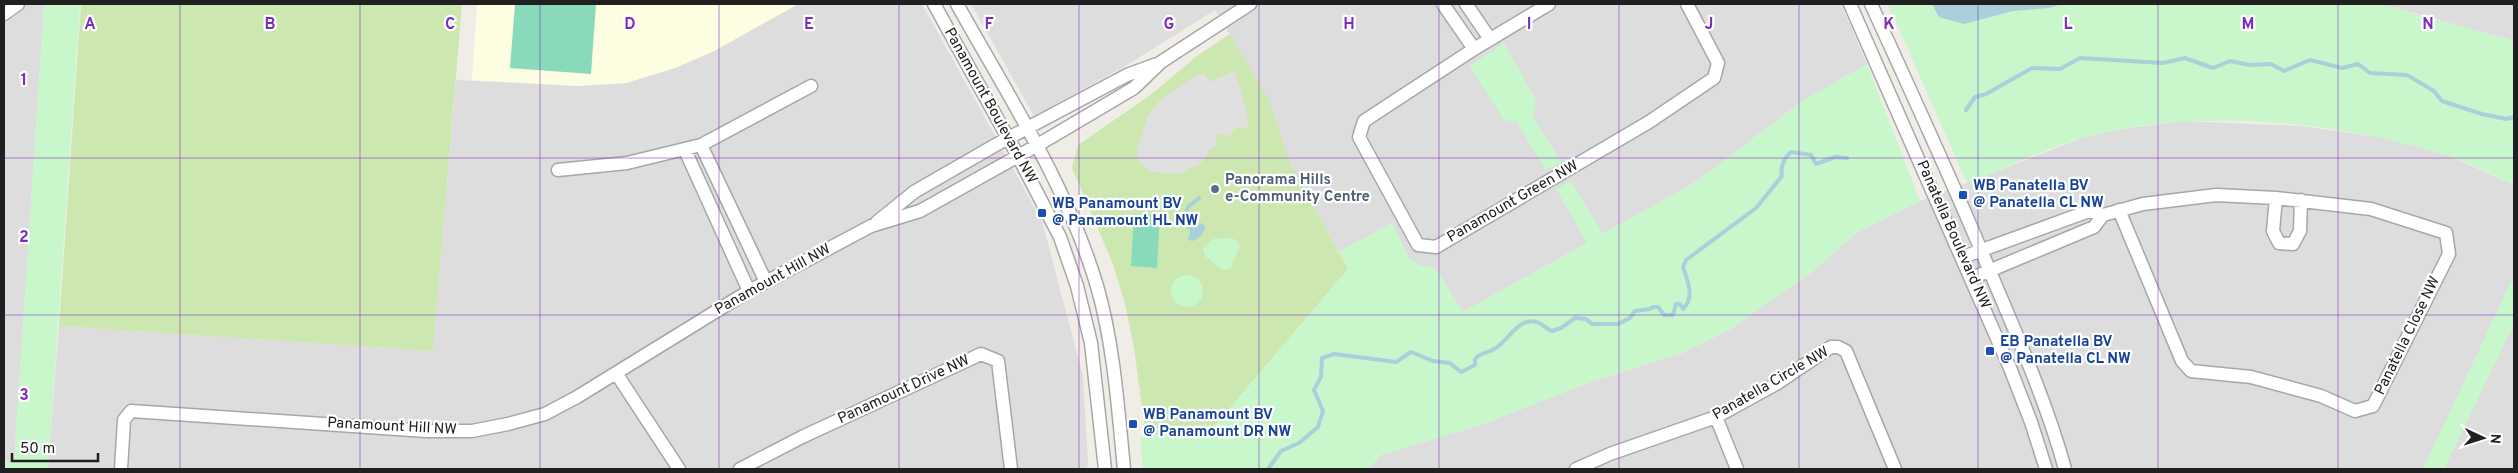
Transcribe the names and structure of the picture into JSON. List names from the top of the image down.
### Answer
{
  "streets": {
    "street": [
      "Panamount Boulevard NW",
      "Panamount Green NW",
      "Panatella Boulevard NW",
      "Panamount Hill NW",
      "Panatella Close NW",
      "Panatella Circle NW",
      "Panamount Drive NW"
    ]
  },
  "crossings": [
    ["Panamount Boulevard NW", "Panamount Hill NW"],
    ["Panatella Boulevard NW", "Panatella Close NW"]
  ],
  "places": {
    "other": ["Panorama Hills e-Community Centre"],
    "transit": [
      "WB Panatella BV @ Panatella CL NW",
      "WB Panamount BV @ Panamount HL NW",
      "EB Panatella BV @ Panatella CL NW",
      "WB Panamount BV @ Panamount DR NW"
    ]
  },
  "scale_bar": "50 m",
  "north": "right",
  "grid": {
    "columns": [
      "A",
      "B",
      "C",
      "D",
      "E",
      "F",
      "G",
      "H",
      "I",
      "J",
      "K",
      "L",
      "M",
      "N"
    ],
    "rows": ["1", "2", "3"]
  }
}
